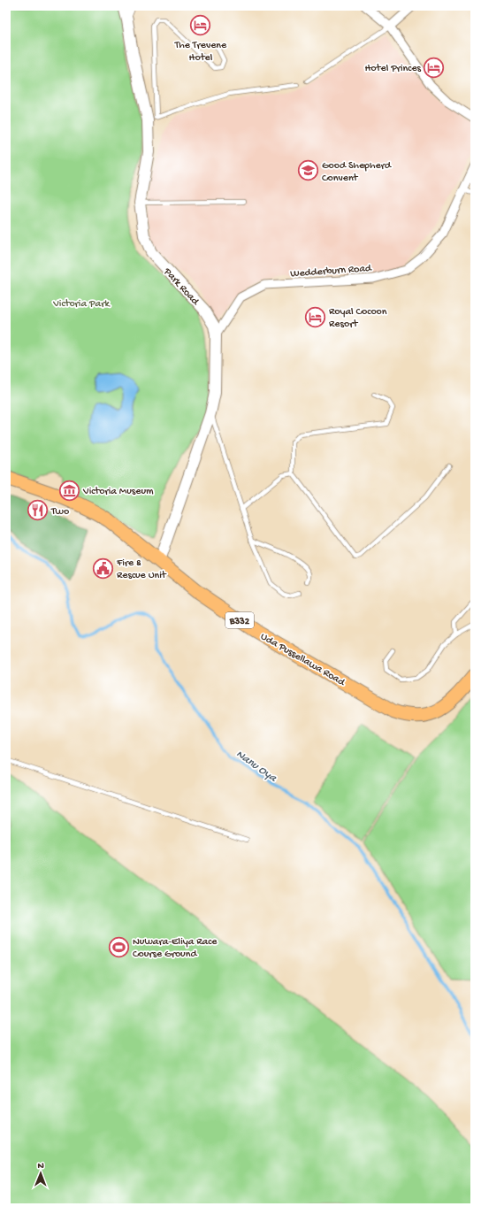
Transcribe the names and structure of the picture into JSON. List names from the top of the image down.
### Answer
{
  "streets": {
    "main road": ["B332", "Uda Pussellawa Road"],
    "street": ["Wedderburn Road", "Park Road"]
  },
  "crossings": [
    ["Wedderburn Road", "Park Road"],
    ["Park Road", "Uda Pussellawa Road"]
  ],
  "water": ["Nanu Oya"],
  "parks": ["Victoria Park"],
  "places": {
    "hotel": ["The Trevene Hotel", "Hotel Princes", "Royal Cocoon Resort"],
    "school or university": ["Good Shepherd Convent"],
    "museum": ["Victoria Museum"],
    "restaurant": ["Two"],
    "public building": ["Fire & Rescue Unit"],
    "sports": ["Nuwara-Eliya Race Course Ground"]
  },
  "north": "top"
}
